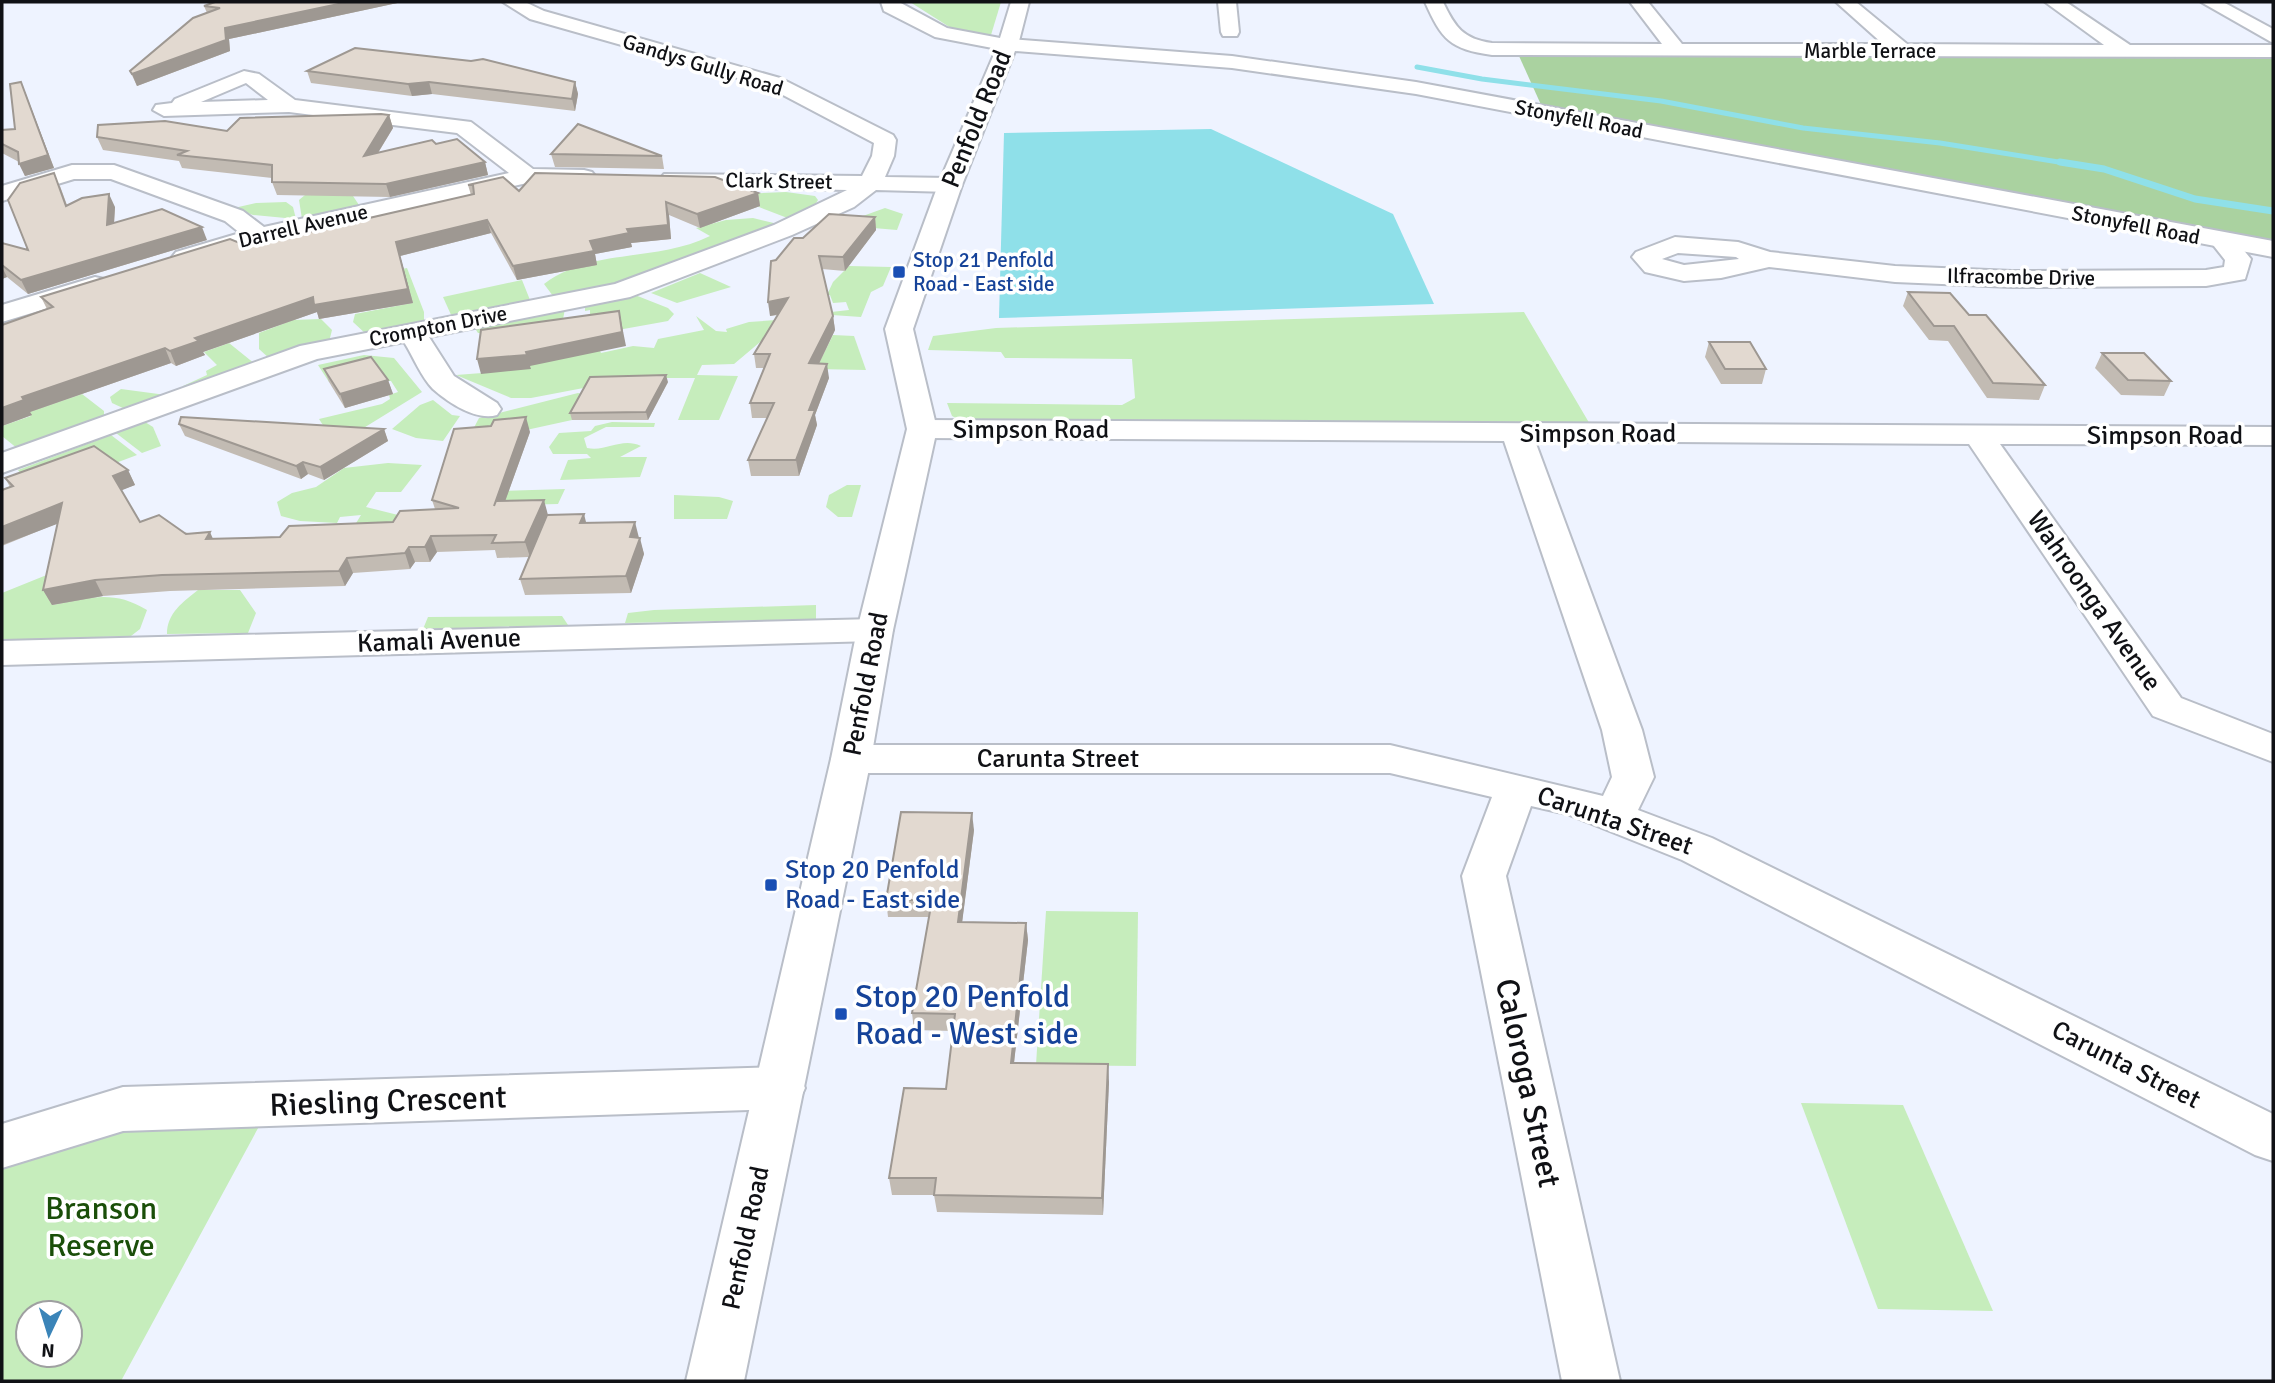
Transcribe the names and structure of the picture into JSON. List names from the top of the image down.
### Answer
{
  "streets": {
    "street": [
      "Marble Terrace",
      "Gandys Gully Road",
      "Penfold Road",
      "Stonyfell Road",
      "Clark Street",
      "Darrell Avenue",
      "Ilfracombe Drive",
      "Crompton Drive",
      "Simpson Road",
      "Wahroonga Avenue",
      "Kamali Avenue",
      "Carunta Street",
      "Caloroga Street",
      "Riesling Crescent"
    ]
  },
  "crossings": [
    ["Gandys Gully Road", "Clark Street"],
    ["Gandys Gully Road", "Crompton Drive"],
    ["Penfold Road", "Stonyfell Road"],
    ["Penfold Road", "Clark Street"],
    ["Penfold Road", "Simpson Road"],
    ["Penfold Road", "Kamali Avenue"],
    ["Penfold Road", "Carunta Street"],
    ["Penfold Road", "Riesling Crescent"],
    ["Stonyfell Road", "Ilfracombe Drive"],
    ["Clark Street", "Crompton Drive"],
    ["Simpson Road", "Wahroonga Avenue"],
    ["Carunta Street", "Caloroga Street"]
  ],
  "parks": ["Branson Reserve"],
  "places": {
    "transit": ["Stop 21 Penfold Road - East side", "Stop 20 Penfold Road - East side", "Stop 20 Penfold Road - West side"]
  },
  "north": "bottom"
}
